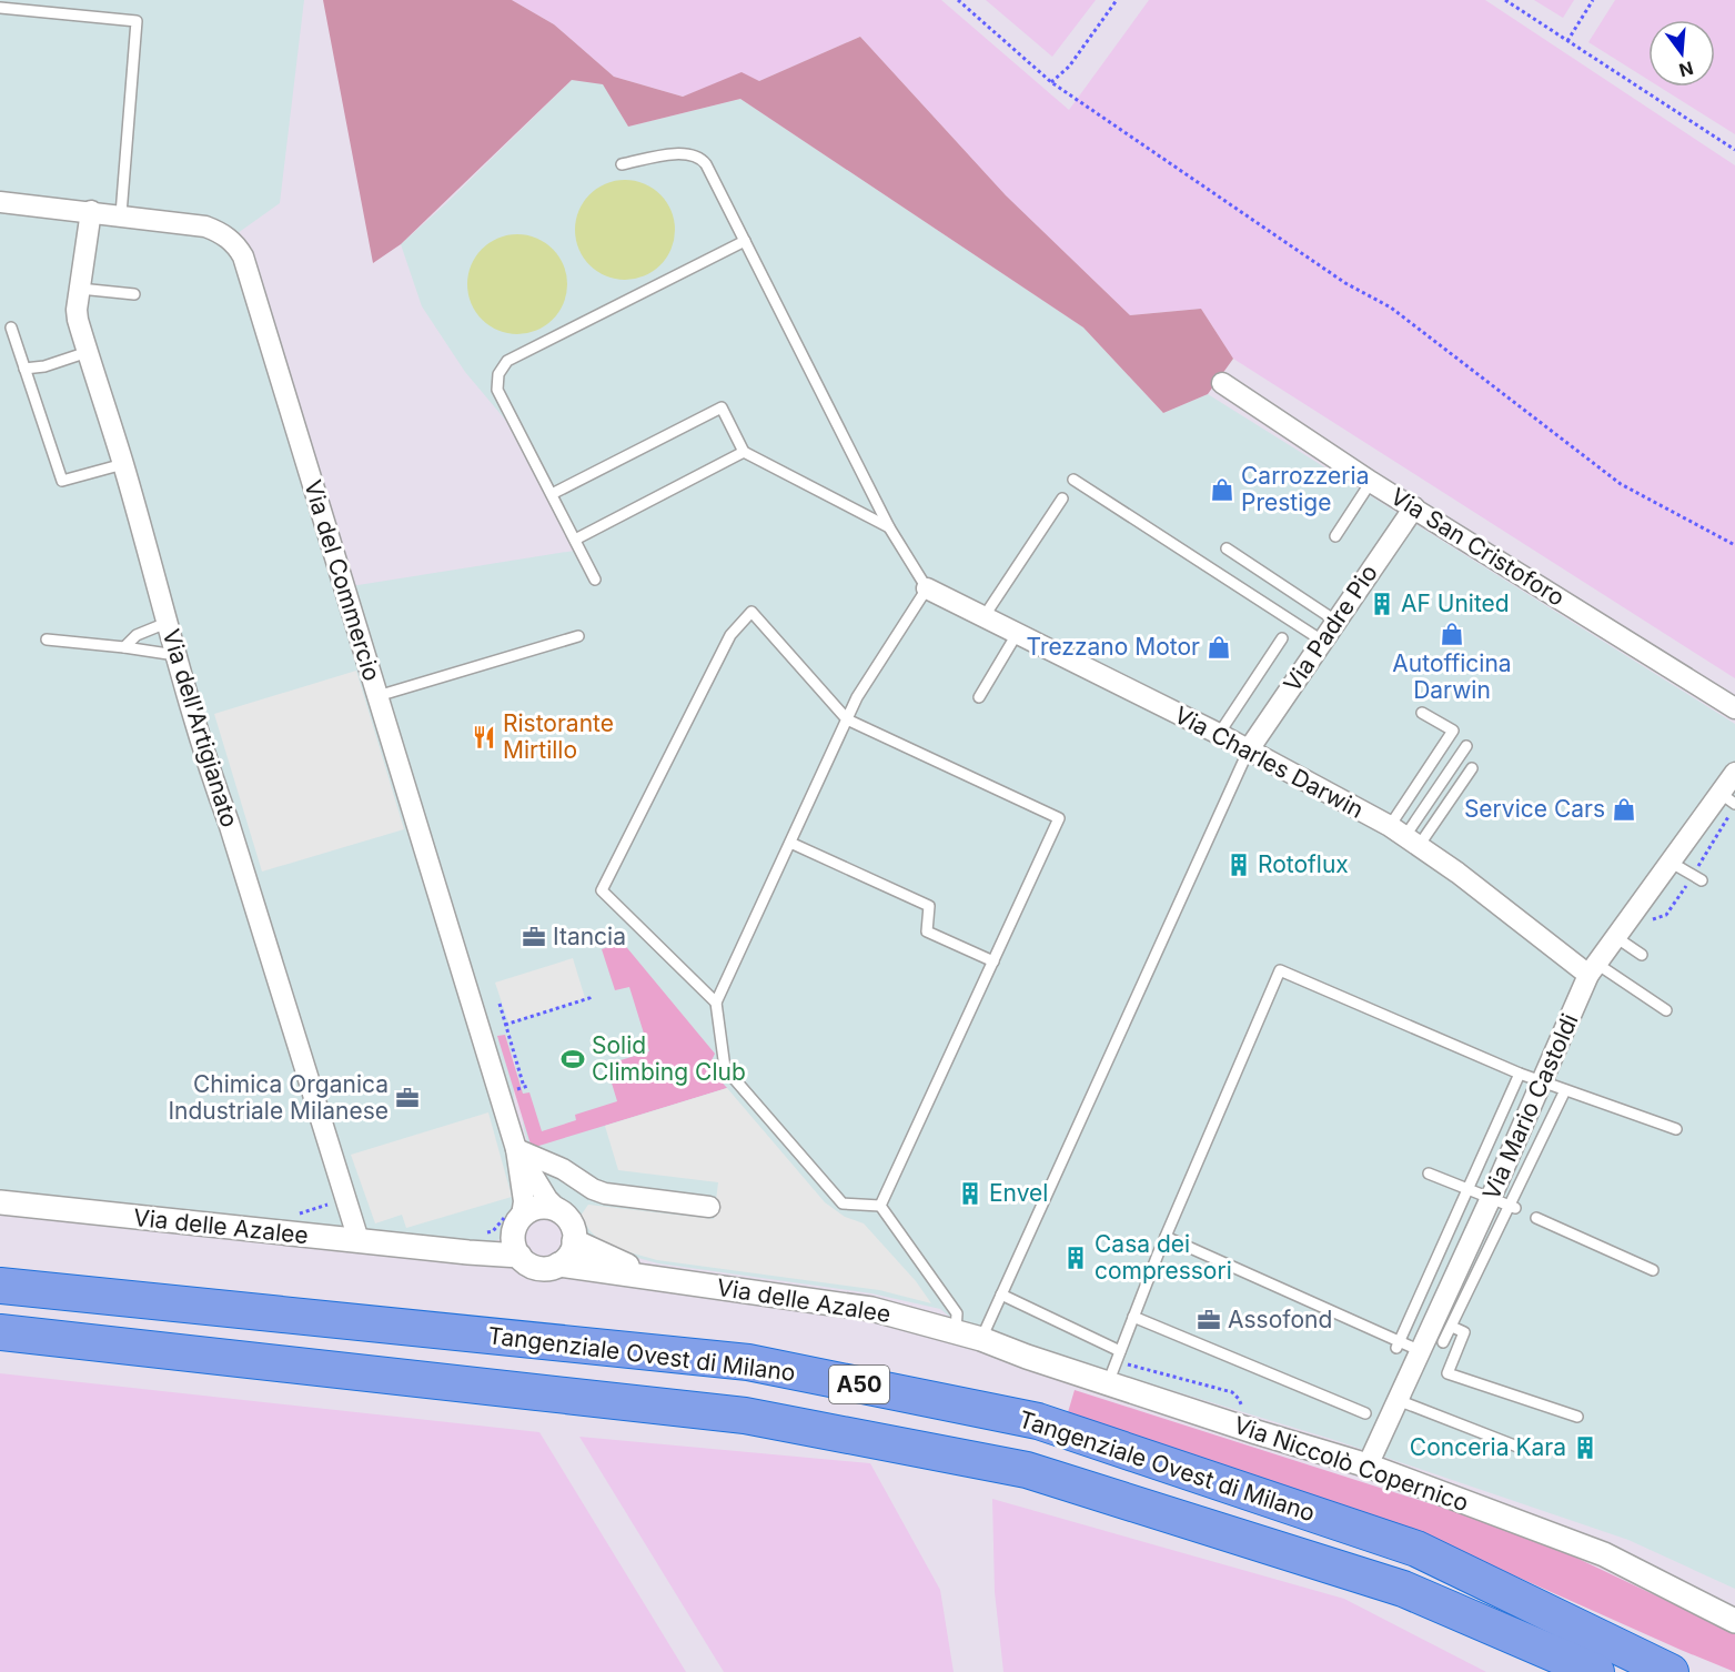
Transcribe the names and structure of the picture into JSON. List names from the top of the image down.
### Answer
{
  "streets": {
    "highway": ["Tangenziale Ovest di Milano", "A50"],
    "street": [
      "Via San Cristoforo",
      "Via del Commercio",
      "Via Padre Pio",
      "Via dell'Artigianato",
      "Via Charles Darwin",
      "Via Mario Castoldi",
      "Via delle Azalee",
      "Via Niccolò Copernico"
    ]
  },
  "crossings": [
    ["Via San Cristoforo", "Via Padre Pio"],
    ["Via del Commercio", "Via dell'Artigianato"],
    ["Via del Commercio", "Via delle Azalee"],
    ["Via Padre Pio", "Via Charles Darwin"],
    ["Via dell'Artigianato", "Via delle Azalee"],
    ["Via Charles Darwin", "Via Mario Castoldi"],
    ["Via Mario Castoldi", "Via Niccolò Copernico"],
    ["Via delle Azalee", "Via Niccolò Copernico"]
  ],
  "places": {
    "shop": [
      "Carrozzeria Prestige",
      "Autofficina Darwin",
      "Trezzano Motor",
      "Service Cars"
    ],
    "building": [
      "AF United",
      "Rotoflux",
      "Envel",
      "Casa dei compressori",
      "Conceria Kara"
    ],
    "restaurant": ["Ristorante Mirtillo"],
    "office": ["Itancia", "Chimica Organica Industriale Milanese", "Assofond"],
    "sports": ["Solid Climbing Club"]
  },
  "north": "bottom"
}
